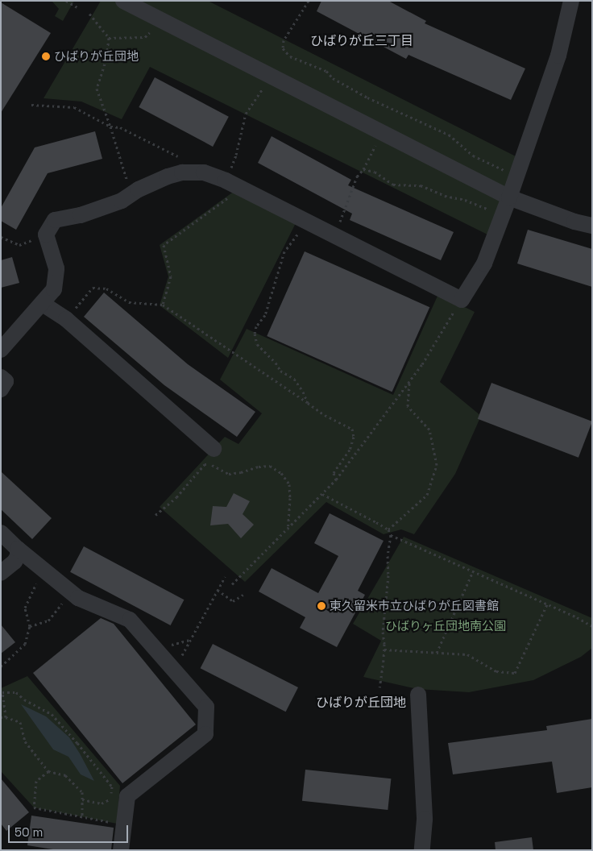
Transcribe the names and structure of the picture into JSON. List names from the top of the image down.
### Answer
{
  "districts": ["ひばりが丘三丁目", "ひばりが丘団地"],
  "parks": ["ひばりヶ丘団地南公園"],
  "places": ["ひばりが丘団地", "東久留米市立ひばりが丘図書館"],
  "scale_bar": "50 m"
}
